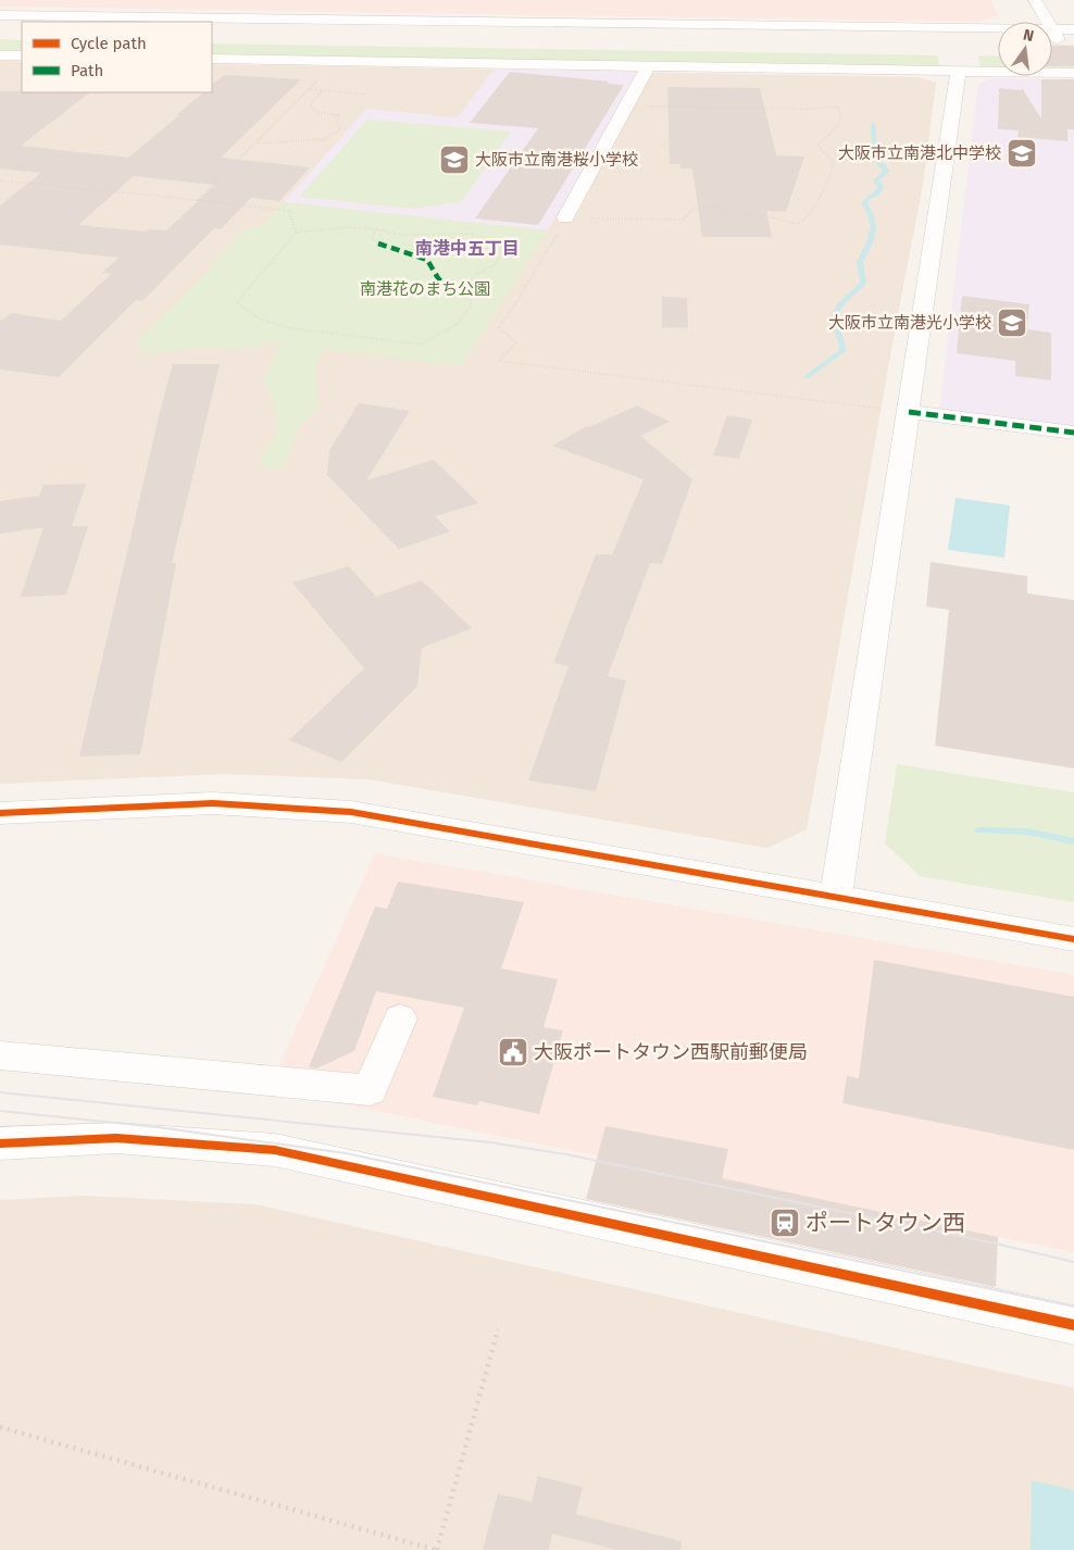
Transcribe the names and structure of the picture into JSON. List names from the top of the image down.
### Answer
{
  "districts": ["南港中五丁目"],
  "parks": ["南港花のまち公園"],
  "places": {
    "school or university": ["大阪市立南港北中学校", "大阪市立南港桜小学校", "大阪市立南港光小学校"],
    "public building": ["大阪ポートタウン西駅前郵便局"],
    "station": ["ポートタウン西"]
  },
  "legend": ["Cycle path", "Path"],
  "north": "top"
}
